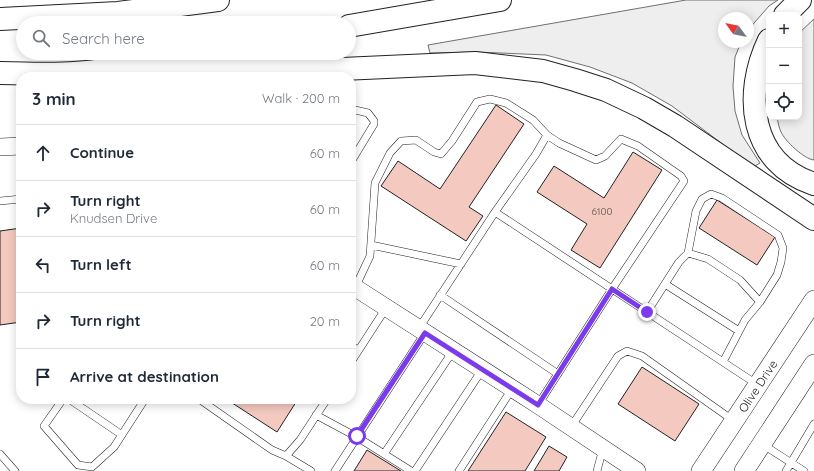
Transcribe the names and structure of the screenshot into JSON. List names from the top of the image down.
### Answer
{
  "streets": {
    "main road": ["Olive Drive"]
  },
  "house_numbers": ["6100"],
  "north": "top left",
  "page": {
    "map_buttons": ["+", "−"],
    "search": "Search here",
    "heading": ["3 min", "Walk · 200 m"],
    "list": [
      ["Continue", "60 m"],
      ["Turn right", "Knudsen Drive", "60 m"],
      ["Turn left", "60 m"],
      ["Turn right", "20 m"],
      "Arrive at destination"
    ]
  }
}
